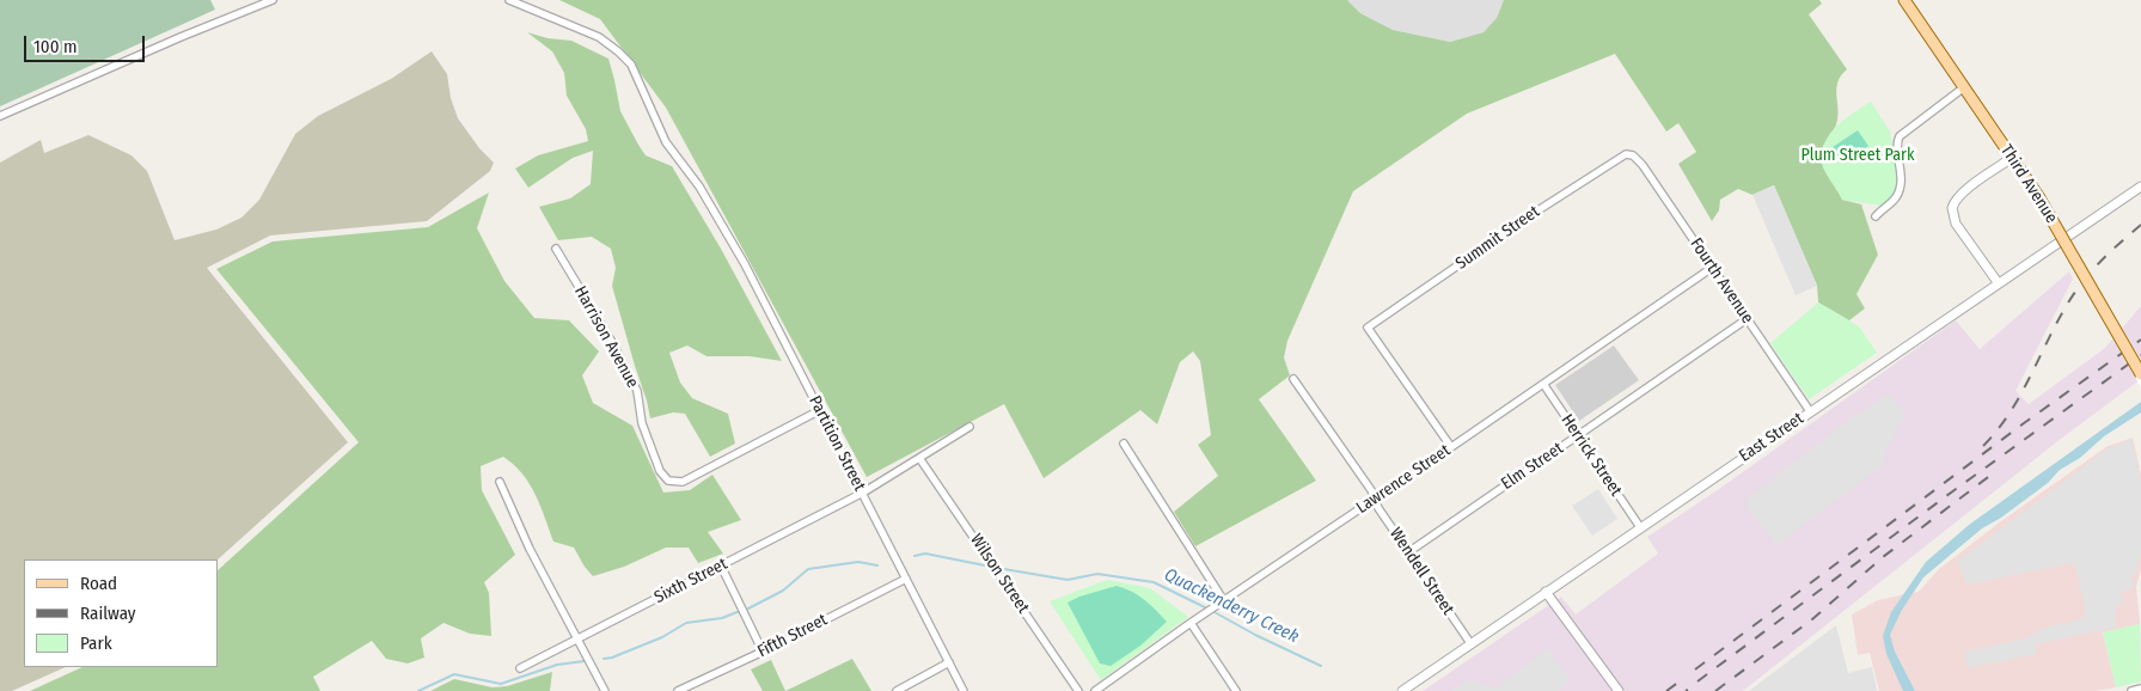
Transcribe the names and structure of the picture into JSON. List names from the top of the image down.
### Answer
{
  "streets": {
    "main road": ["Third Avenue"],
    "street": [
      "Summit Street",
      "Fourth Avenue",
      "Harrison Avenue",
      "East Street",
      "Partition Street",
      "Herrick Street",
      "Elm Street",
      "Lawrence Street",
      "Wendell Street",
      "Wilson Street",
      "Sixth Street",
      "Fifth Street"
    ]
  },
  "crossings": [
    ["Summit Street", "Fourth Avenue"],
    ["Summit Street", "Lawrence Street"],
    ["Fourth Avenue", "East Street"],
    ["Fourth Avenue", "Elm Street"],
    ["Fourth Avenue", "Lawrence Street"],
    ["Harrison Avenue", "Partition Street"],
    ["East Street", "Herrick Street"],
    ["East Street", "Wendell Street"],
    ["Partition Street", "Sixth Street"],
    ["Partition Street", "Fifth Street"],
    ["Herrick Street", "Elm Street"],
    ["Herrick Street", "Lawrence Street"],
    ["Elm Street", "Wendell Street"],
    ["Lawrence Street", "Wendell Street"],
    ["Wilson Street", "Sixth Street"]
  ],
  "water": ["Quackenderry Creek"],
  "parks": ["Plum Street Park"],
  "legend": ["Road", "Railway", "Park"],
  "scale_bar": "100 m"
}
